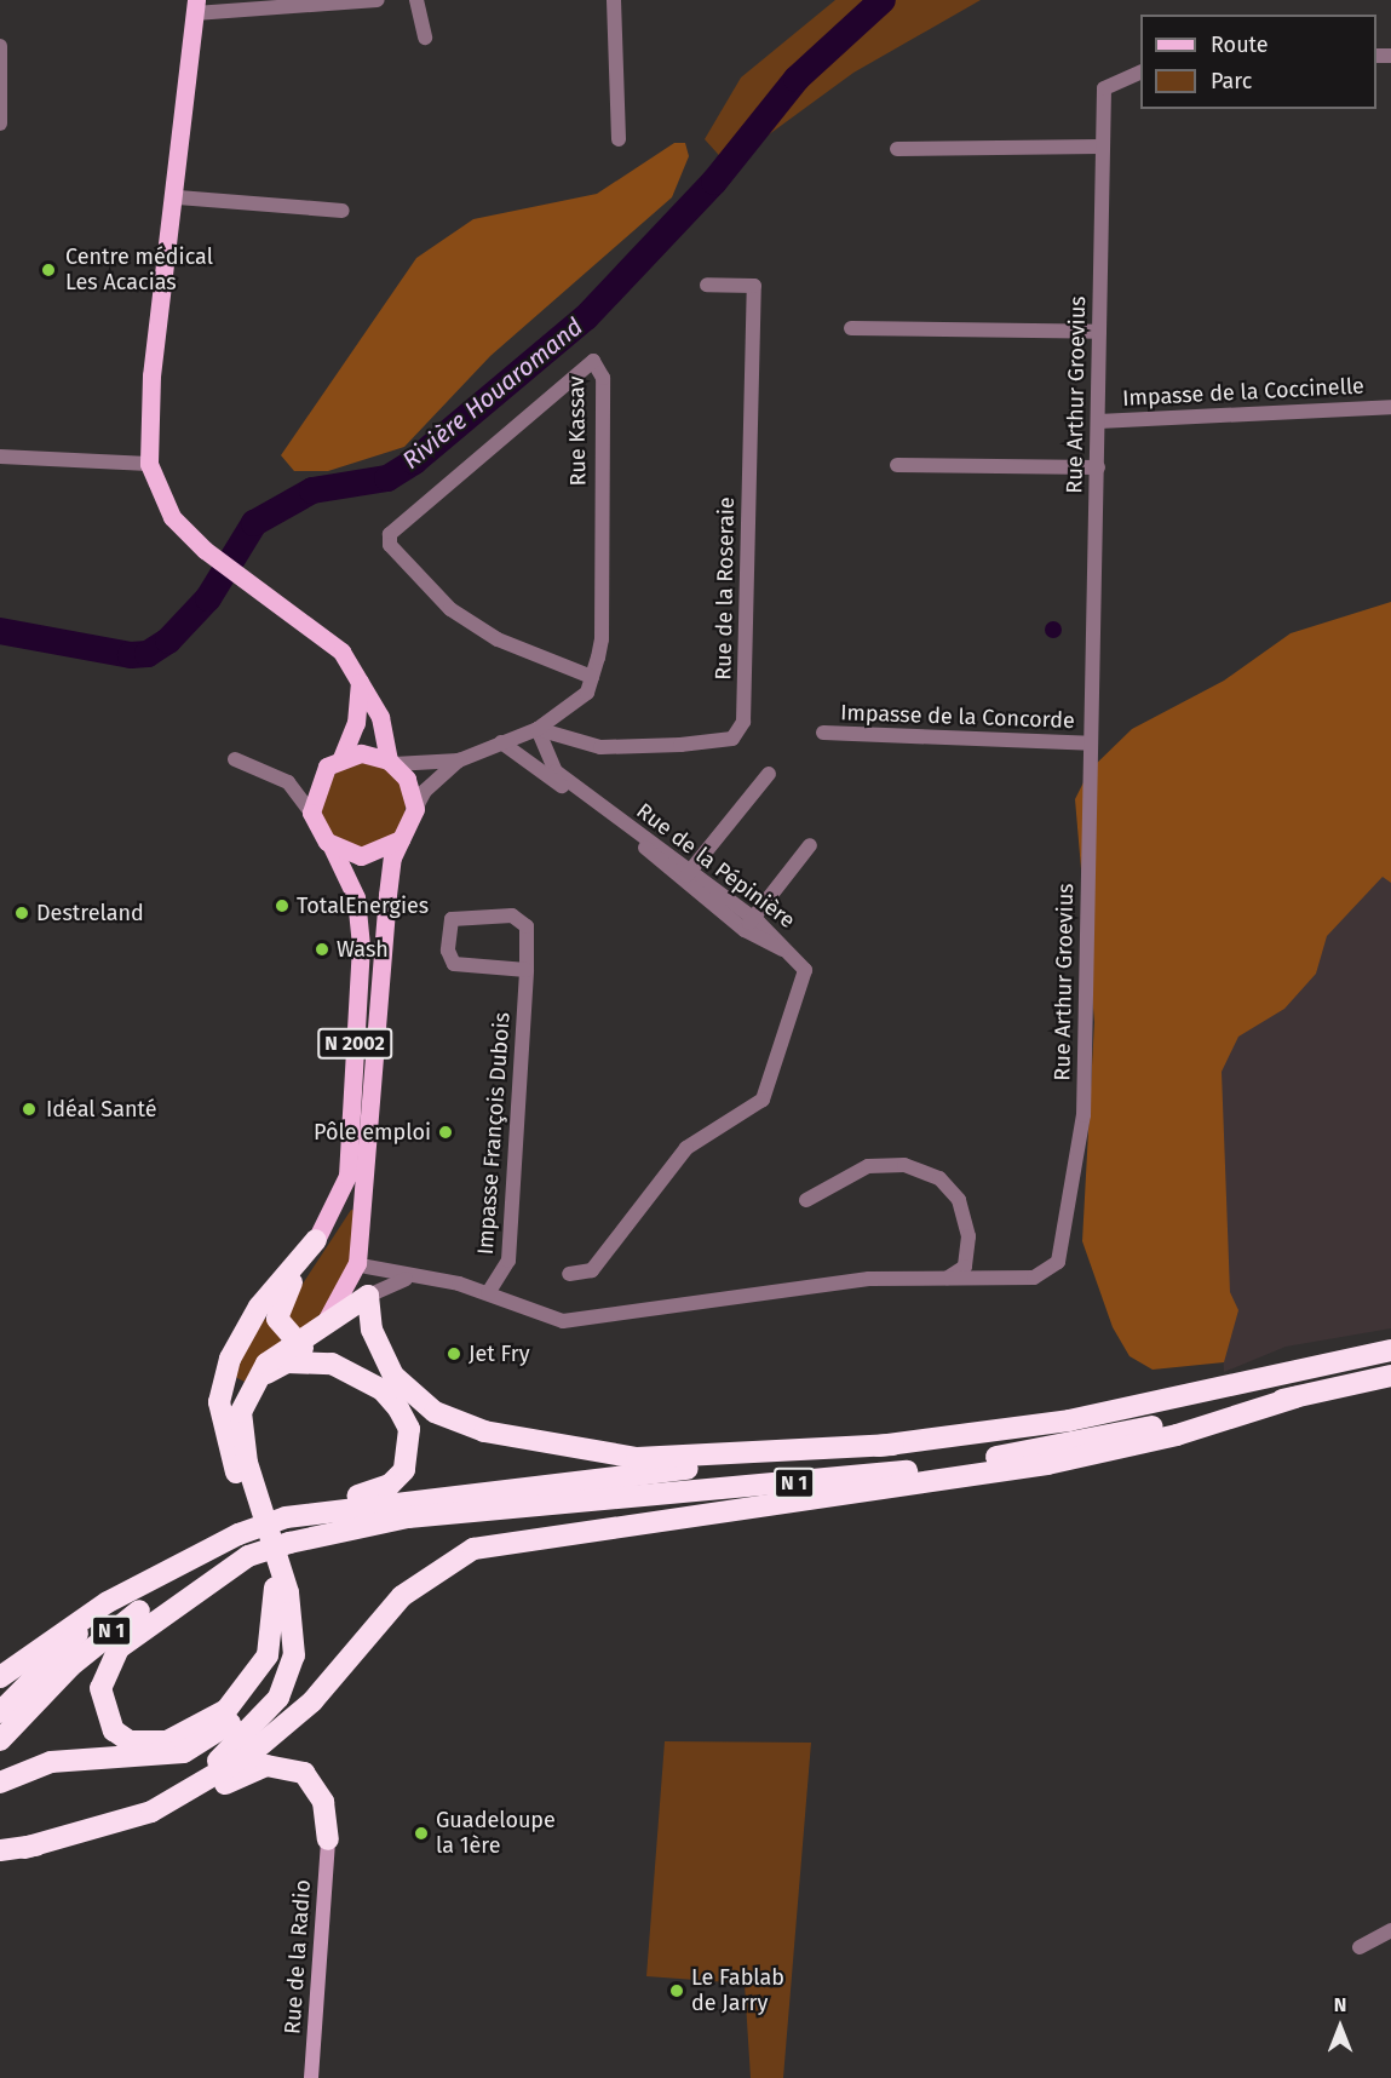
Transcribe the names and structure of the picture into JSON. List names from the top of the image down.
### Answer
{
  "streets": {
    "highway": ["N 1"],
    "main road": ["N 2002"],
    "street": [
      "Impasse de la Coccinelle",
      "Rue Arthur Groevius",
      "Rue Kassav",
      "Rue de la Roseraie",
      "Impasse de la Concorde",
      "Rue de la Pépinière",
      "Impasse François Dubois",
      "Rue de la Radio"
    ]
  },
  "crossings": [
    ["Impasse de la Coccinelle", "Rue Arthur Groevius"],
    ["Rue Arthur Groevius", "Impasse de la Concorde"],
    ["Rue Arthur Groevius", "N 2002"],
    ["Rue Arthur Groevius", "Impasse François Dubois"],
    ["Rue Kassav", "Rue de la Roseraie"],
    ["Rue Kassav", "Rue de la Pépinière"],
    ["Rue de la Roseraie", "Rue de la Pépinière"]
  ],
  "water": ["Rivière Houaromand"],
  "places": [
    "Centre médical Les Acacias",
    "TotalEnergies",
    "Destreland",
    "Wash",
    "Idéal Santé",
    "Pôle emploi",
    "Jet Fry",
    "Guadeloupe la 1ère",
    "Le Fablab de Jarry"
  ],
  "legend": ["Route", "Parc"],
  "north": "top"
}
